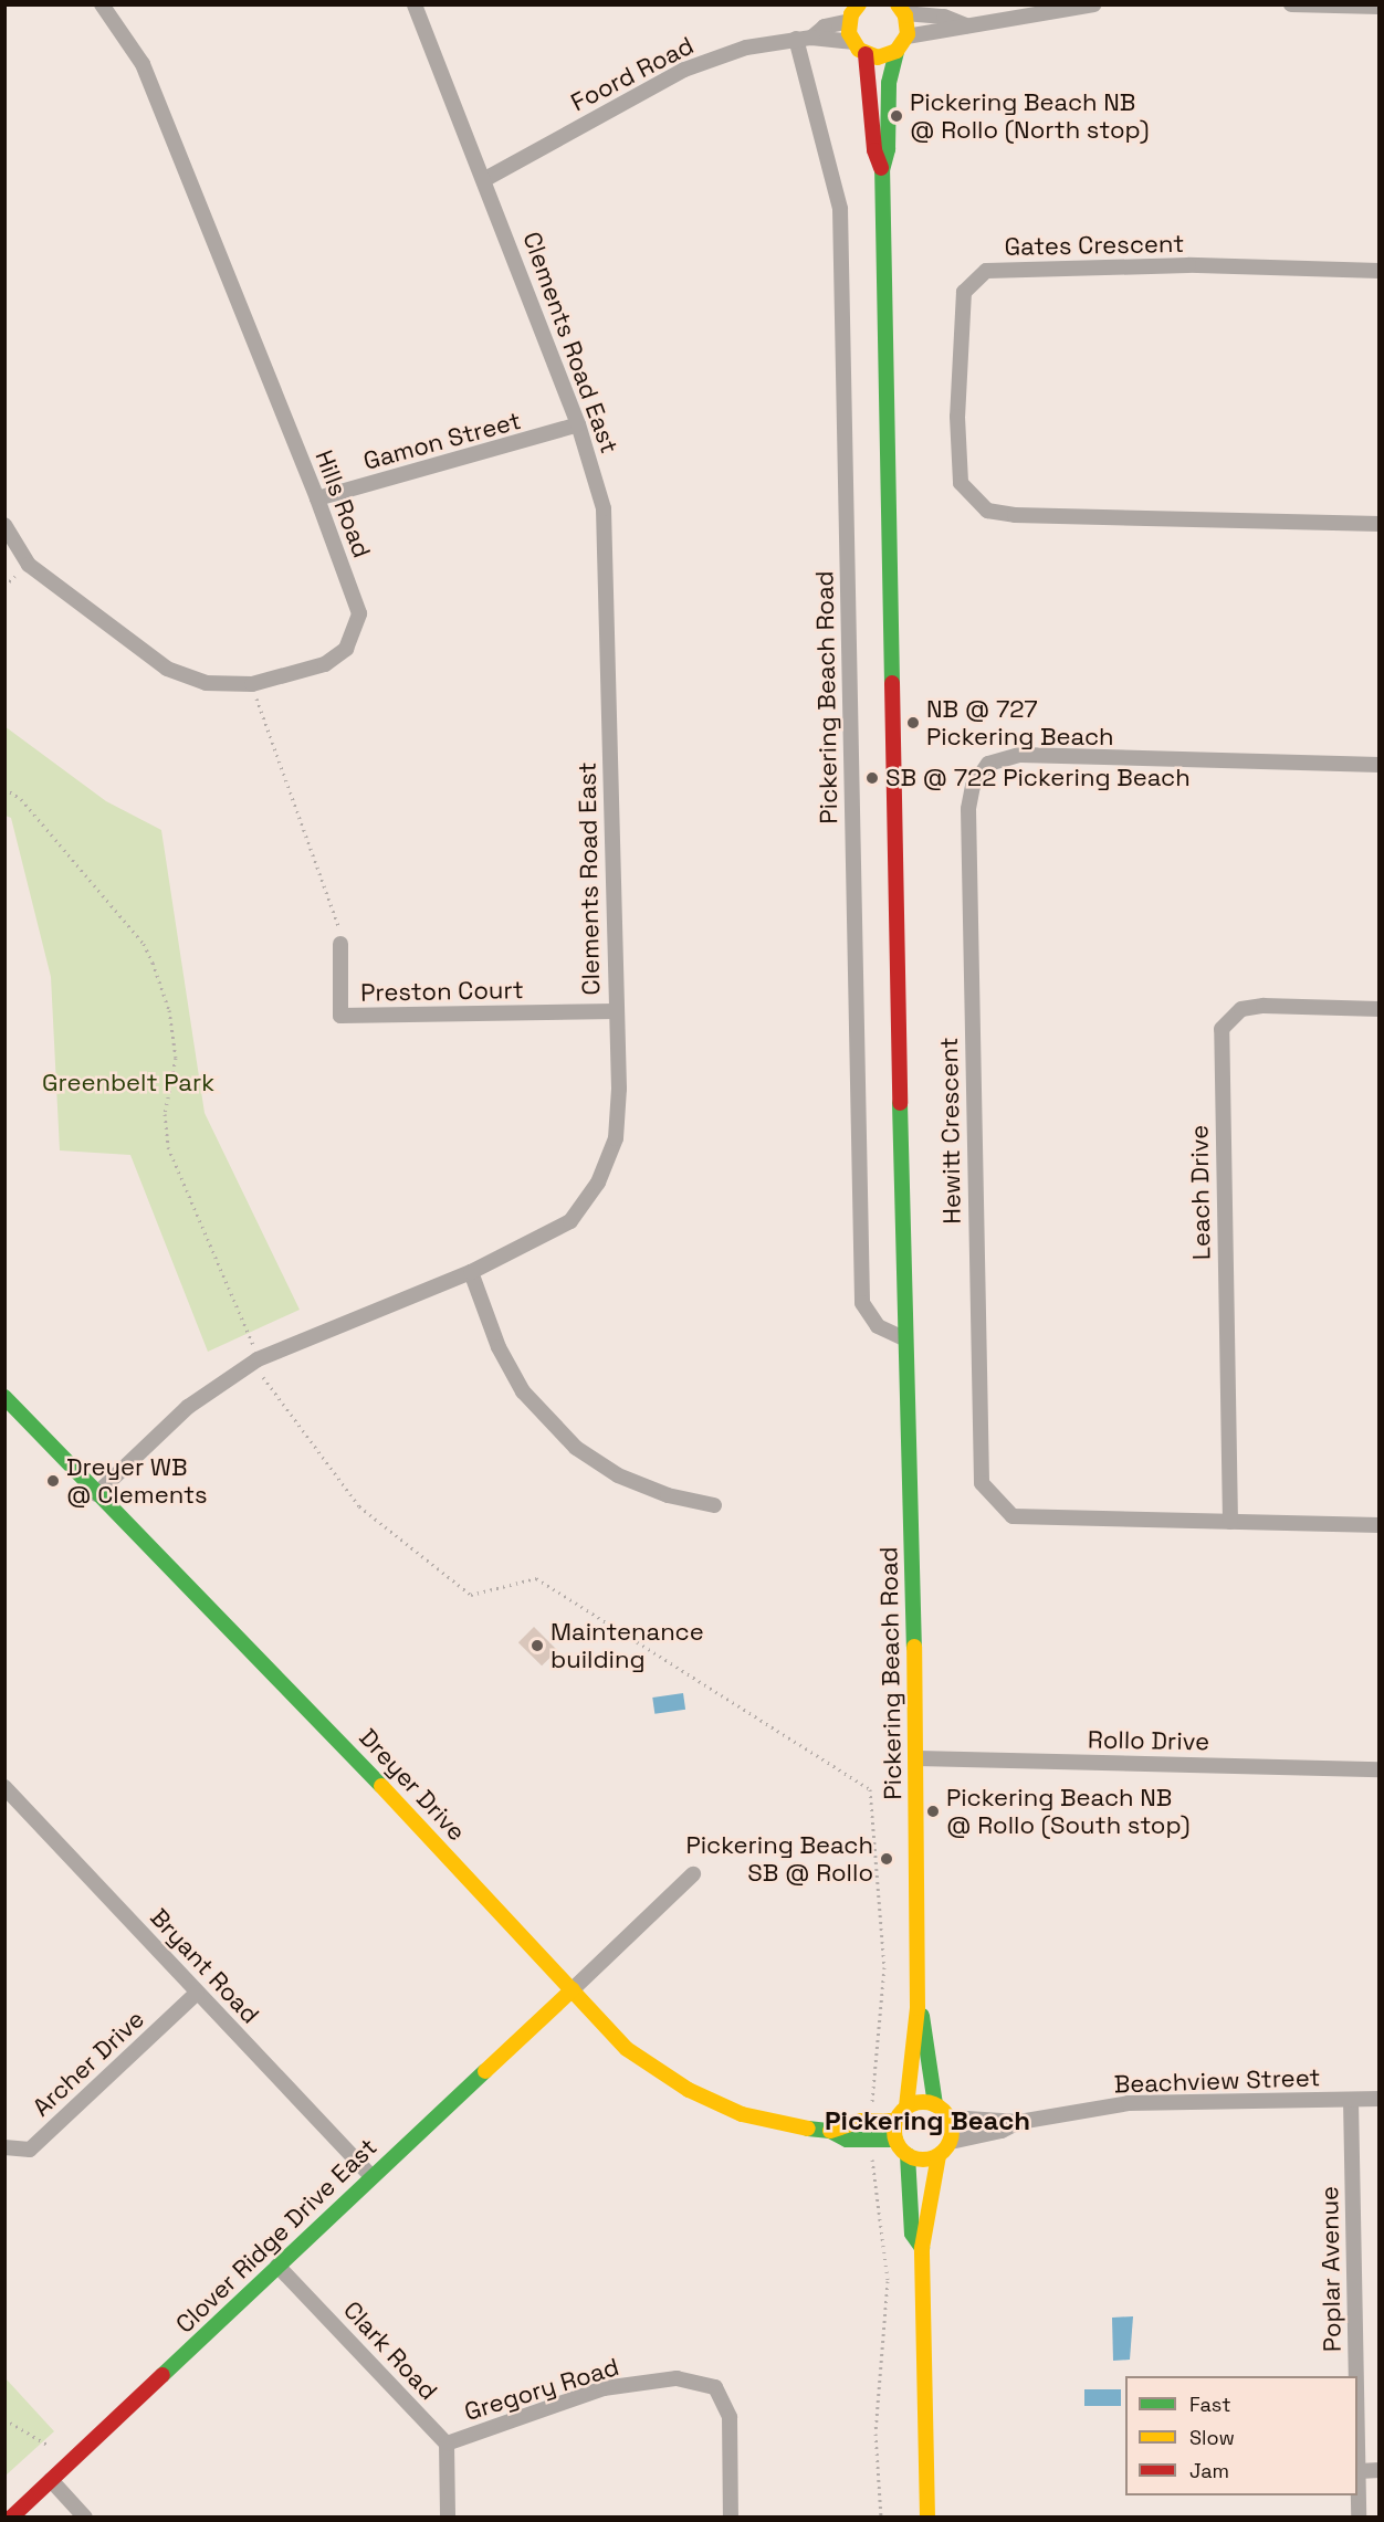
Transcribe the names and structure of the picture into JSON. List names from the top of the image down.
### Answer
{
  "streets": {
    "street": [
      "Foord Road",
      "Gates Crescent",
      "Clements Road East",
      "Gamon Street",
      "Hills Road",
      "Pickering Beach Road",
      "Preston Court",
      "Hewitt Crescent",
      "Leach Drive",
      "Rollo Drive",
      "Dreyer Drive",
      "Bryant Road",
      "Archer Drive",
      "Beachview Street",
      "Clover Ridge Drive East",
      "Poplar Avenue",
      "Clark Road",
      "Gregory Road"
    ]
  },
  "crossings": [
    ["Foord Road", "Clements Road East"],
    ["Foord Road", "Pickering Beach Road"],
    ["Clements Road East", "Gamon Street"],
    ["Clements Road East", "Preston Court"],
    ["Clements Road East", "Dreyer Drive"],
    ["Gamon Street", "Hills Road"],
    ["Pickering Beach Road", "Rollo Drive"],
    ["Pickering Beach Road", "Dreyer Drive"],
    ["Pickering Beach Road", "Beachview Street"],
    ["Hewitt Crescent", "Leach Drive"],
    ["Dreyer Drive", "Beachview Street"],
    ["Dreyer Drive", "Clover Ridge Drive East"],
    ["Bryant Road", "Archer Drive"],
    ["Bryant Road", "Clover Ridge Drive East"],
    ["Beachview Street", "Poplar Avenue"],
    ["Clover Ridge Drive East", "Clark Road"],
    ["Clark Road", "Gregory Road"]
  ],
  "districts": ["Pickering Beach"],
  "parks": ["Greenbelt Park"],
  "places": [
    "Pickering Beach NB @ Rollo (North stop)",
    "NB @ 727 Pickering Beach",
    "SB @ 722 Pickering Beach",
    "Dreyer WB @ Clements",
    "Maintenance building",
    "Pickering Beach NB @ Rollo (South stop)",
    "Pickering Beach SB @ Rollo"
  ],
  "legend": ["Fast", "Slow", "Jam"]
}
